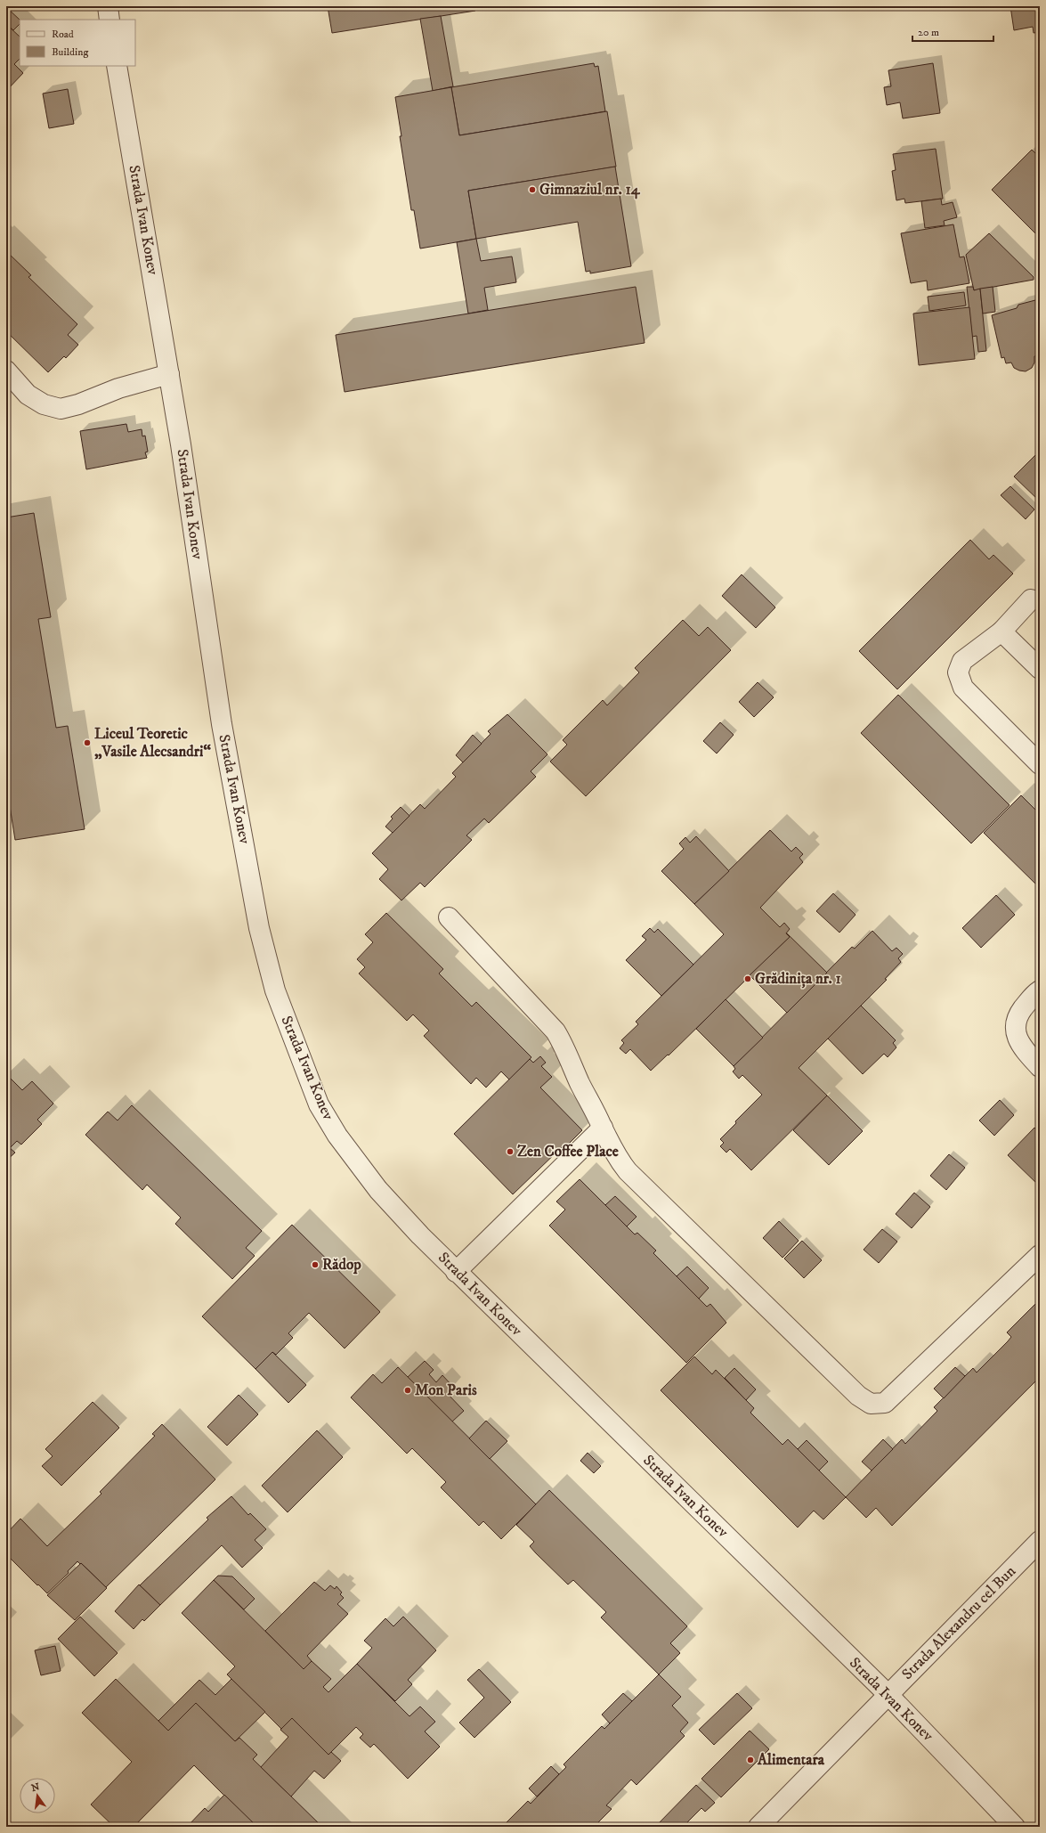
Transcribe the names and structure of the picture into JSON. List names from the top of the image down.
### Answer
{
  "streets": {
    "street": ["Strada Ivan Konev", "Strada Alexandru cel Bun"]
  },
  "crossings": [
    ["Strada Ivan Konev", "Strada Alexandru cel Bun"]
  ],
  "places": [
    "Gimnaziul nr. 14",
    "Liceul Teoretic „Vasile Alecsandri“",
    "Grădinița nr. 1",
    "Zen Coffee Place",
    "Rădop",
    "Mon Paris",
    "Alimentara"
  ],
  "legend": ["Road", "Building"],
  "scale_bar": "20 m",
  "north": "top"
}
